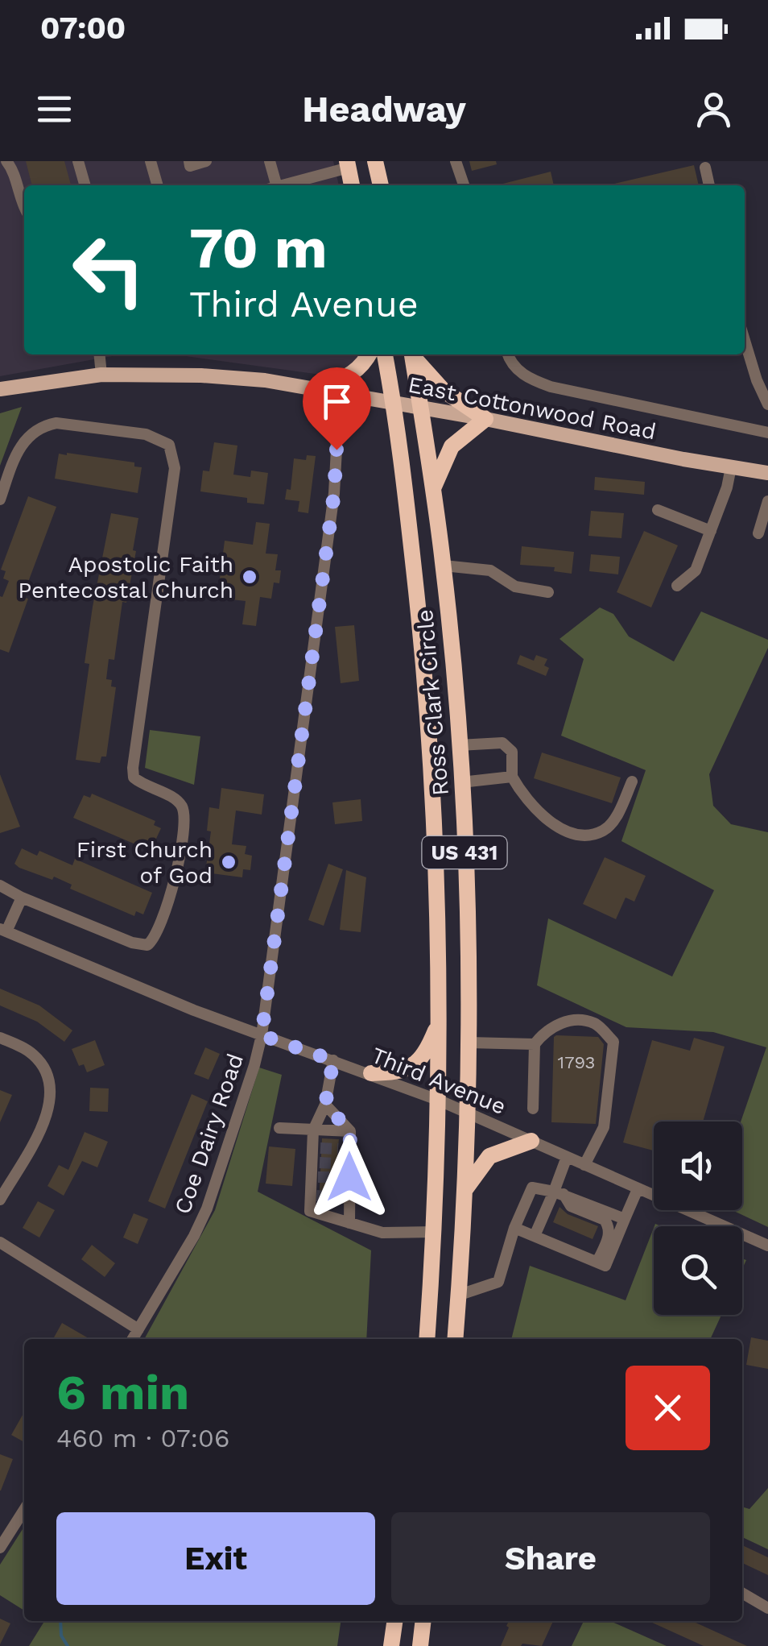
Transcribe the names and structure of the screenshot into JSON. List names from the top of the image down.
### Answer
{
  "streets": {
    "highway": ["Ross Clark Circle", "US 431"],
    "main road": ["East Cottonwood Road"],
    "street": ["Third Avenue", "Coe Dairy Road"]
  },
  "crossings": [
    ["East Cottonwood Road", "Ross Clark Circle"],
    ["East Cottonwood Road", "Coe Dairy Road"],
    ["Ross Clark Circle", "Third Avenue"],
    ["Third Avenue", "Coe Dairy Road"]
  ],
  "places": ["Apostolic Faith Pentecostal Church", "First Church of God"],
  "house_numbers": ["1793"],
  "page": {
    "status": "07:00",
    "header": "Headway",
    "turn": ["70 m", "Third Avenue"],
    "heading": ["6 min", "460 m · 07:06"],
    "buttons": ["Exit", "Share"]
  }
}
